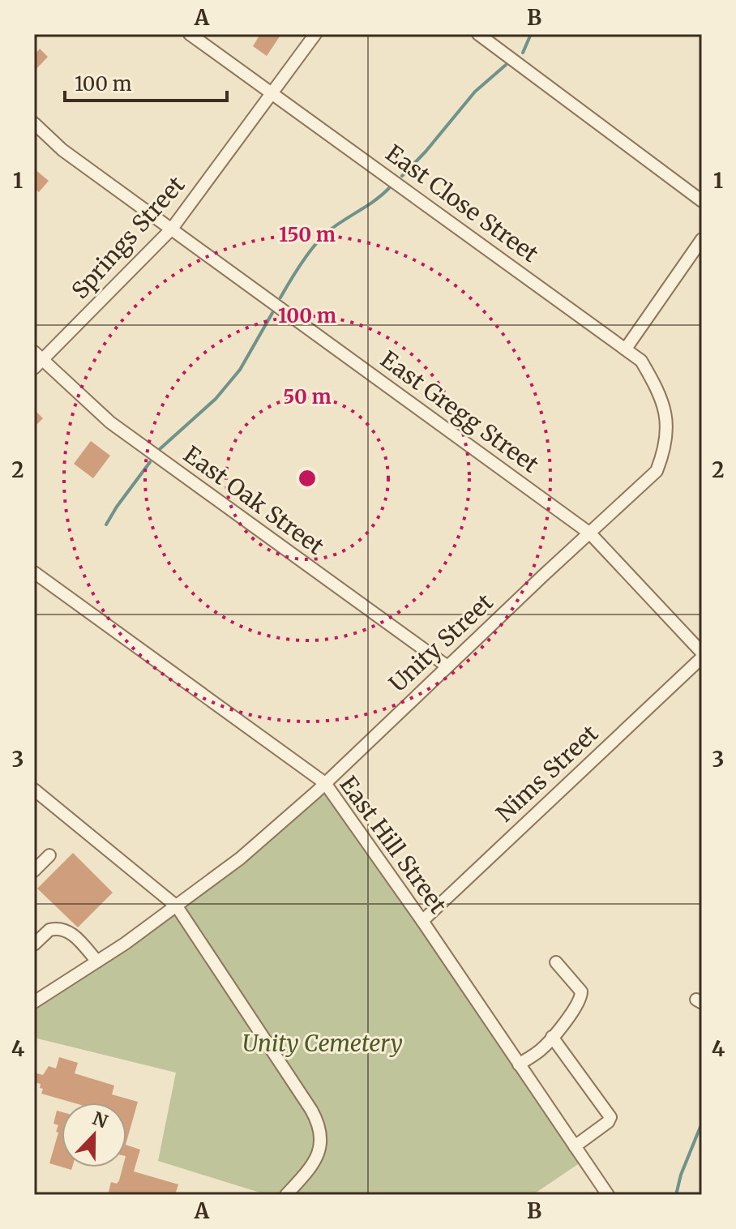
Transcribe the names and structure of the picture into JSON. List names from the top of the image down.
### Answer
{
  "streets": {
    "street": [
      "East Close Street",
      "Springs Street",
      "East Gregg Street",
      "East Oak Street",
      "Unity Street",
      "Nims Street",
      "East Hill Street"
    ]
  },
  "crossings": [
    ["East Close Street", "Springs Street"],
    ["East Close Street", "Unity Street"],
    ["Springs Street", "East Gregg Street"],
    ["Springs Street", "East Oak Street"],
    ["East Gregg Street", "Unity Street"],
    ["East Oak Street", "Unity Street"],
    ["Unity Street", "East Hill Street"],
    ["Nims Street", "East Hill Street"]
  ],
  "parks": ["Unity Cemetery"],
  "scale_bar": "100 m",
  "north": "top",
  "grid": {
    "columns": ["A", "B"],
    "rows": [
      "1",
      "2",
      "3",
      "4"
    ]
  },
  "rings": ["150 m", "100 m", "50 m"]
}
